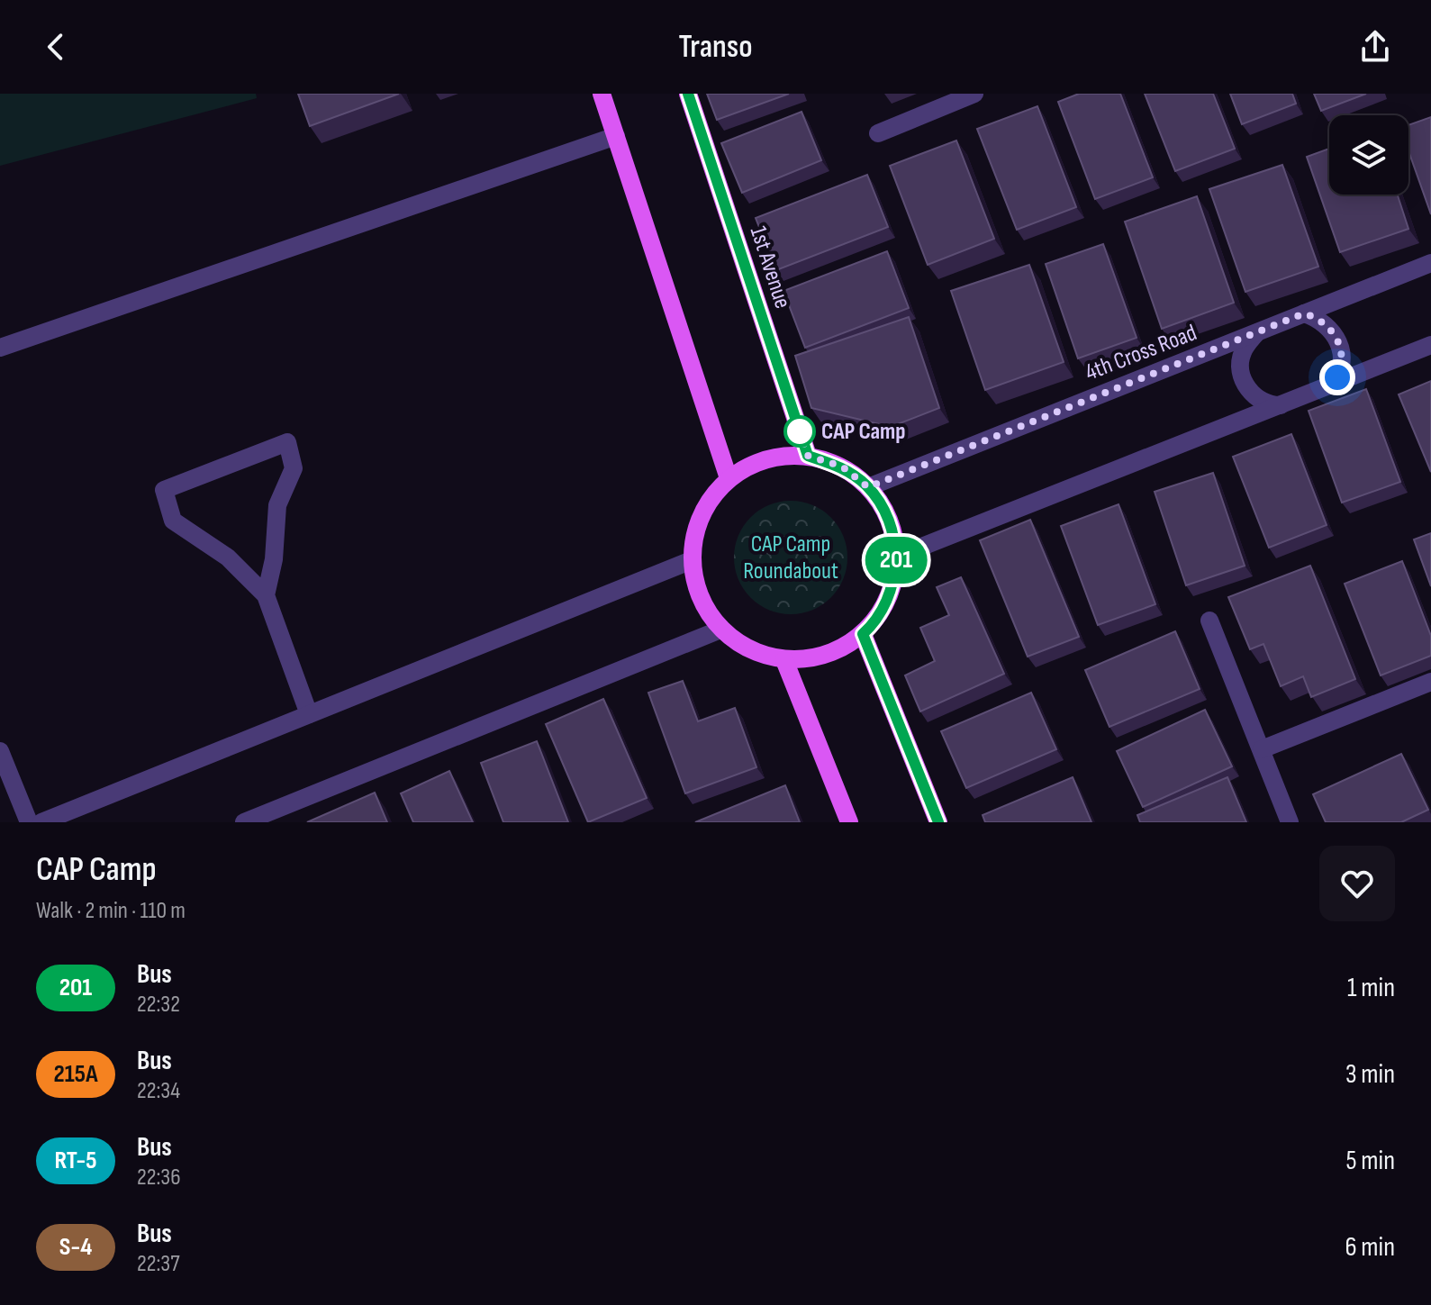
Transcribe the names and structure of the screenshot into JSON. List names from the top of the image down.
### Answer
{
  "streets": {
    "main road": ["1st Avenue"],
    "street": ["4th Cross Road"]
  },
  "crossings": [
    ["1st Avenue", "4th Cross Road"]
  ],
  "parks": ["CAP Camp Roundabout"],
  "places": ["CAP Camp"],
  "lines": ["bus line 201"],
  "page": {
    "header": "Transo",
    "on_map": "201",
    "heading": ["CAP Camp", "Walk · 2 min · 110 m"],
    "list": [
      {
        "mark": "201",
        "name": "Bus",
        "note": "22:32",
        "value": "1 min"
      },
      {
        "mark": "215A",
        "name": "Bus",
        "note": "22:34",
        "value": "3 min"
      },
      {
        "mark": "RT-5",
        "name": "Bus",
        "note": "22:36",
        "value": "5 min"
      },
      {
        "mark": "S-4",
        "name": "Bus",
        "note": "22:37",
        "value": "6 min"
      }
    ]
  }
}
